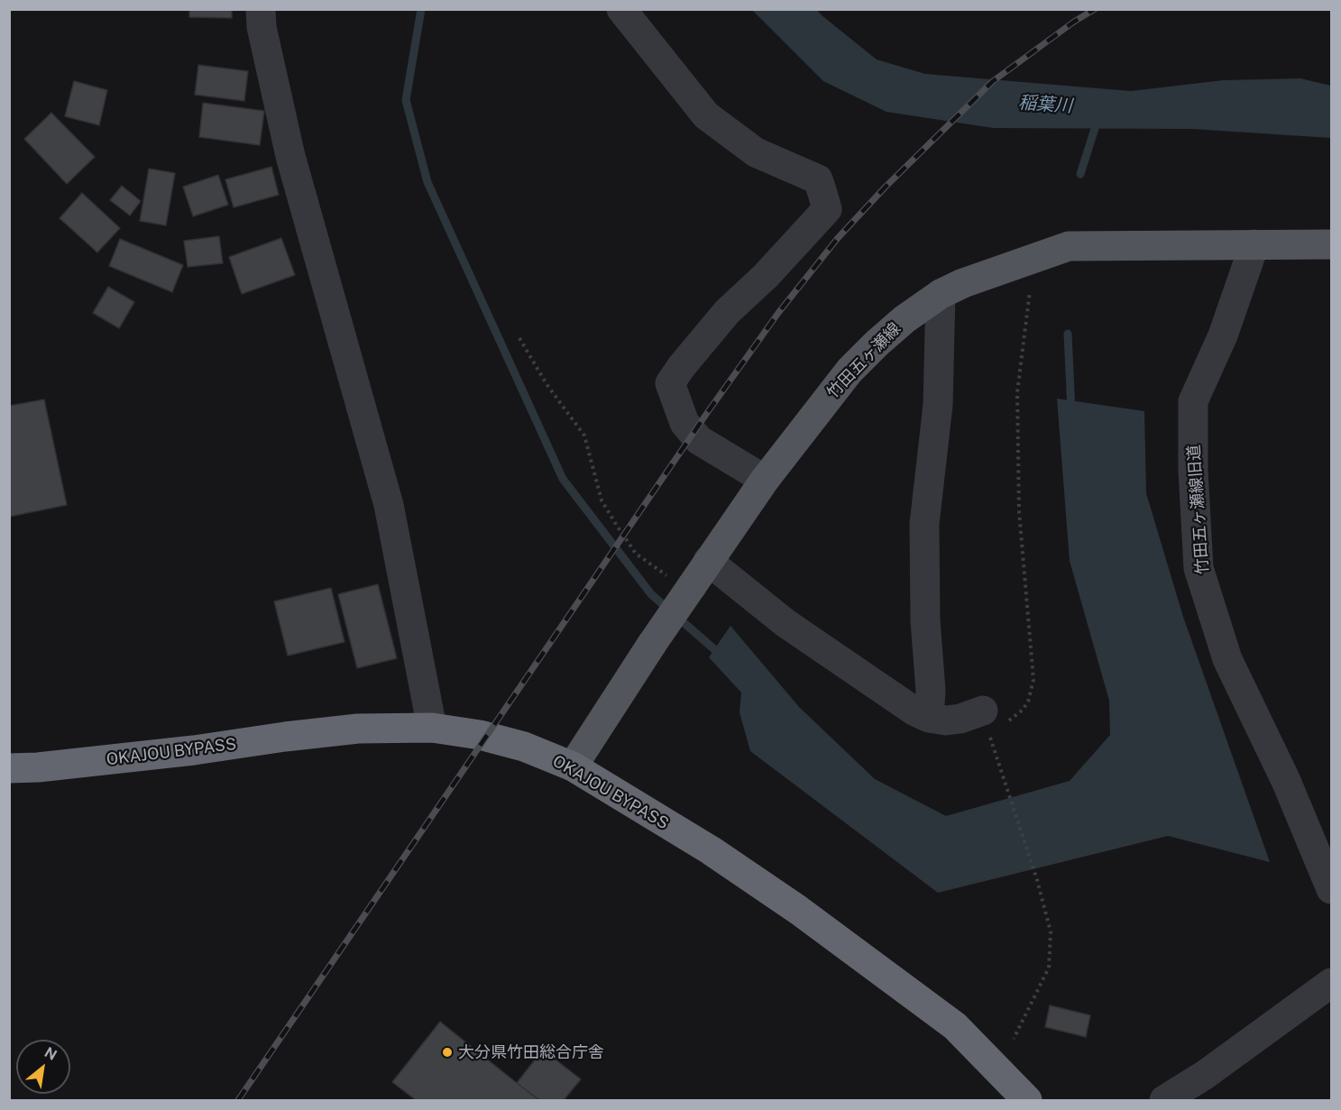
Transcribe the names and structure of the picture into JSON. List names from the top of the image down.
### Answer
{
  "streets": {
    "highway": ["OKAJOU BYPASS"],
    "main road": ["竹田五ヶ瀬線"],
    "street": ["竹田五ヶ瀬線旧道"]
  },
  "crossings": [
    ["竹田五ヶ瀬線", "竹田五ヶ瀬線旧道"],
    ["竹田五ヶ瀬線", "OKAJOU BYPASS"]
  ],
  "water": ["稲葉川"],
  "places": ["大分県竹田総合庁舎"],
  "north": "top right"
}
